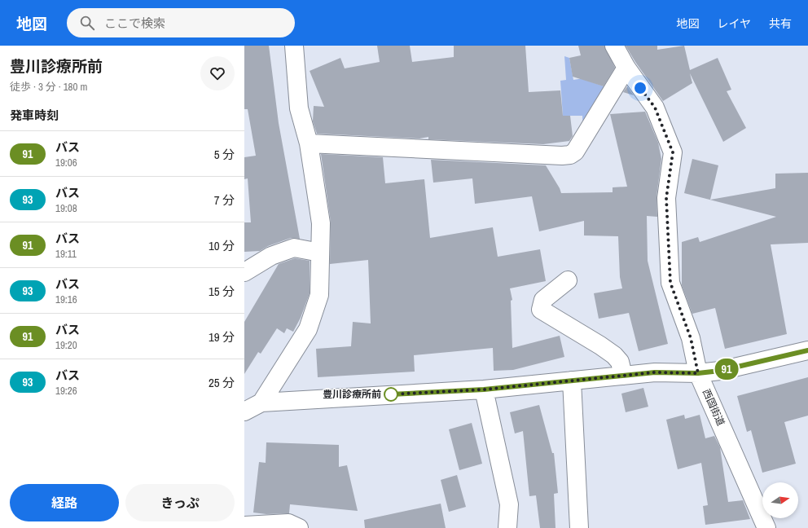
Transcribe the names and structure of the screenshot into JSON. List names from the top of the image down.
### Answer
{
  "streets": {
    "street": ["西国街道"]
  },
  "places": ["豊川診療所前"],
  "lines": ["bus line 91"],
  "north": "right",
  "page": {
    "header": "地図",
    "search": "ここで検索",
    "nav": ["地図", "レイヤ", "共有"],
    "heading": [
      ["豊川診療所前", "徒歩 · 3 分 · 180 m"],
      "発車時刻"
    ],
    "on_map": "91",
    "list": [
      {
        "mark": "91",
        "name": "バス",
        "note": "19:06",
        "value": "5 分"
      },
      {
        "mark": "93",
        "name": "バス",
        "note": "19:08",
        "value": "7 分"
      },
      {
        "mark": "91",
        "name": "バス",
        "note": "19:11",
        "value": "10 分"
      },
      {
        "mark": "93",
        "name": "バス",
        "note": "19:16",
        "value": "15 分"
      },
      {
        "mark": "91",
        "name": "バス",
        "note": "19:20",
        "value": "19 分"
      },
      {
        "mark": "93",
        "name": "バス",
        "note": "19:26",
        "value": "25 分"
      }
    ],
    "buttons": ["経路", "きっぷ"]
  }
}
